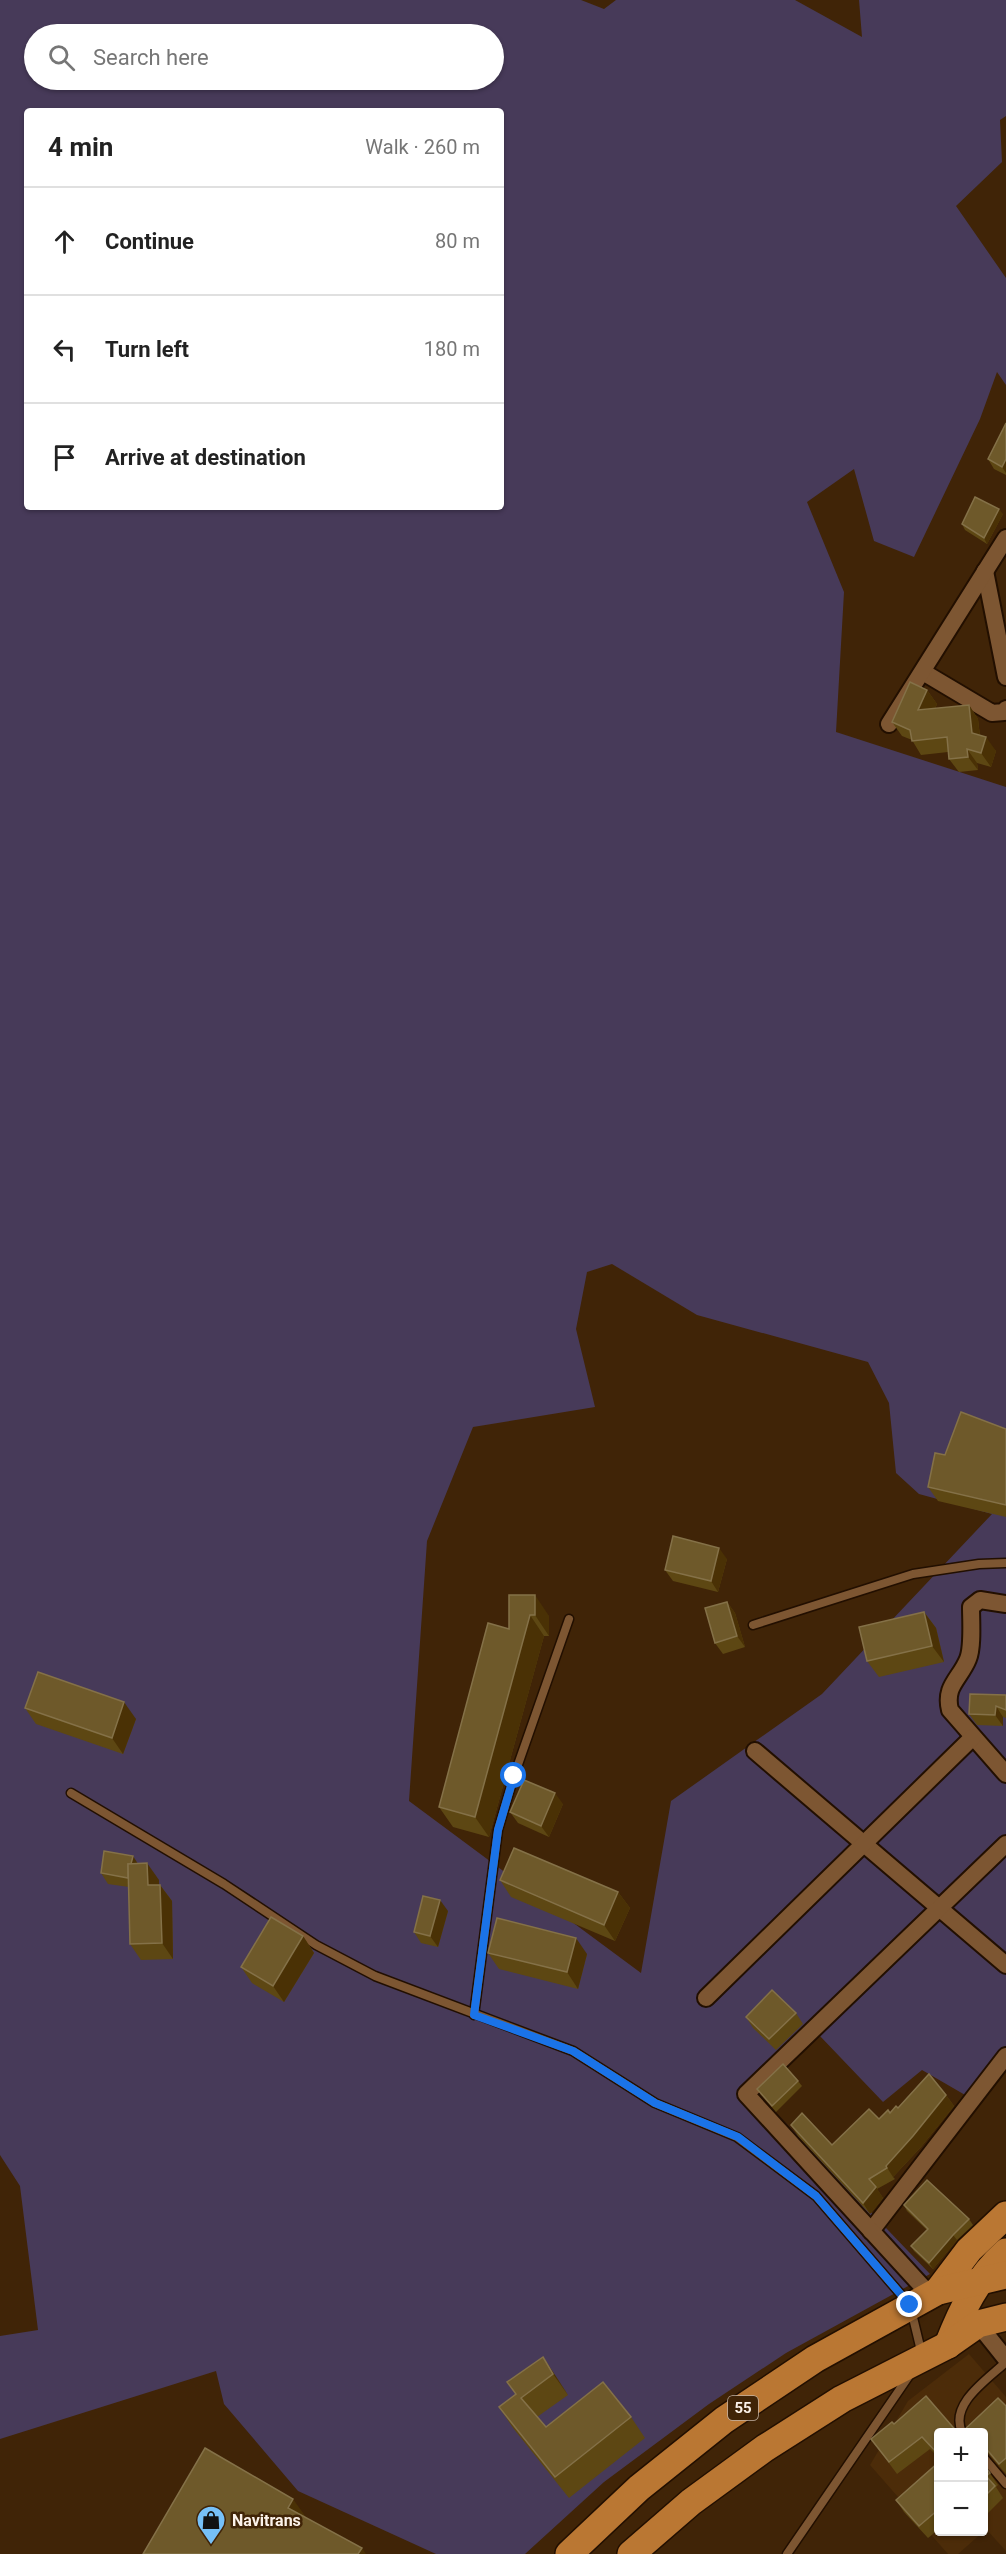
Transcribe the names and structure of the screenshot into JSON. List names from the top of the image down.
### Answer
{
  "streets": {
    "highway": ["55"]
  },
  "places": {
    "shop": ["Navitrans"]
  },
  "page": {
    "search": "Search here",
    "heading": ["4 min", "Walk · 260 m"],
    "list": [
      ["Continue", "80 m"],
      ["Turn left", "180 m"],
      "Arrive at destination"
    ],
    "map_buttons": ["+", "−"]
  }
}
